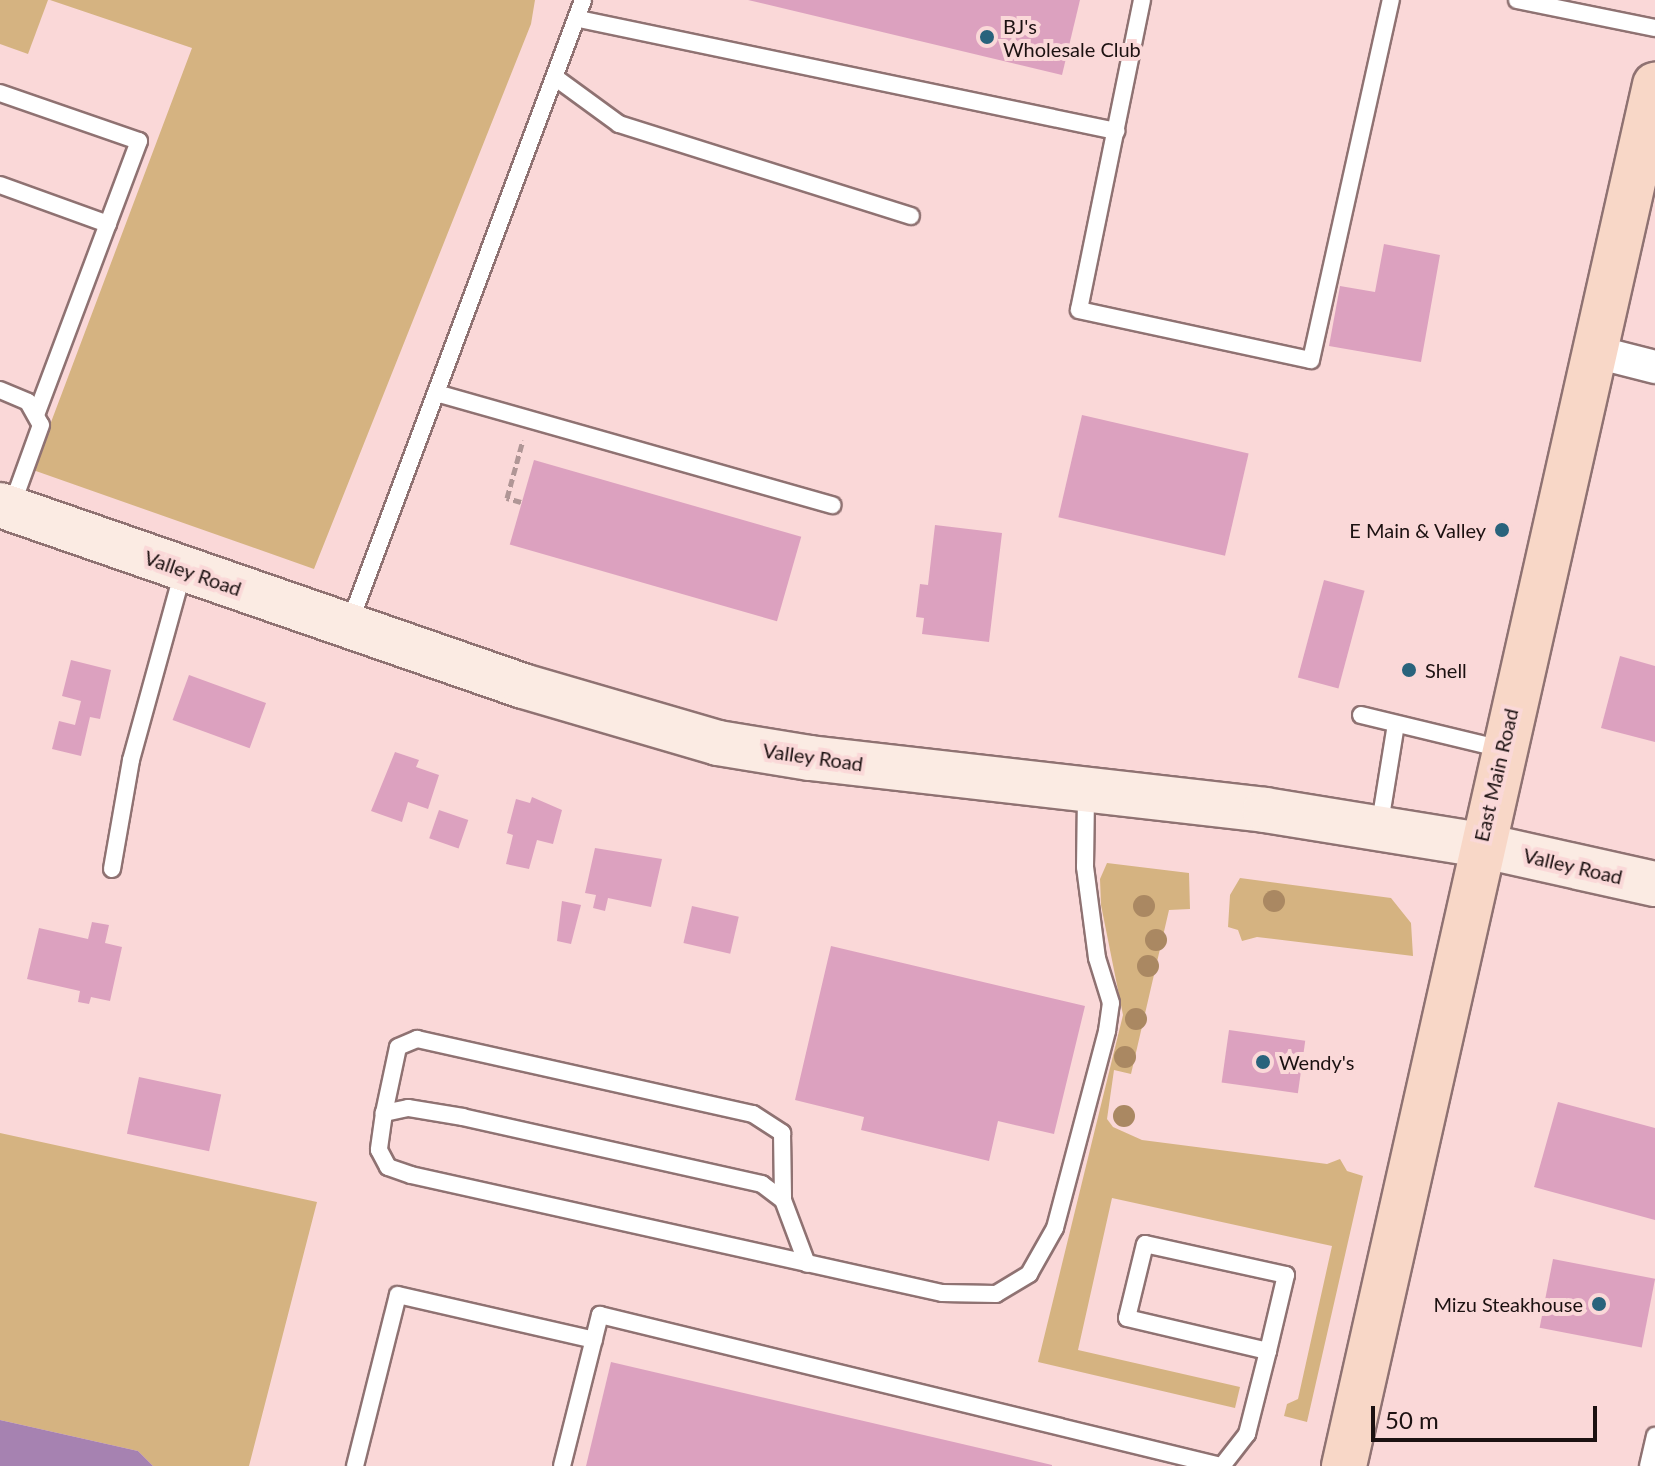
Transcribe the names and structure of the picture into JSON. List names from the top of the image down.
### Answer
{
  "streets": {
    "main road": ["Valley Road", "East Main Road"]
  },
  "crossings": [
    ["Valley Road", "East Main Road"]
  ],
  "places": [
    "BJ's Wholesale Club",
    "E Main & Valley",
    "Shell",
    "Wendy's",
    "Mizu Steakhouse"
  ],
  "scale_bar": "50 m"
}
